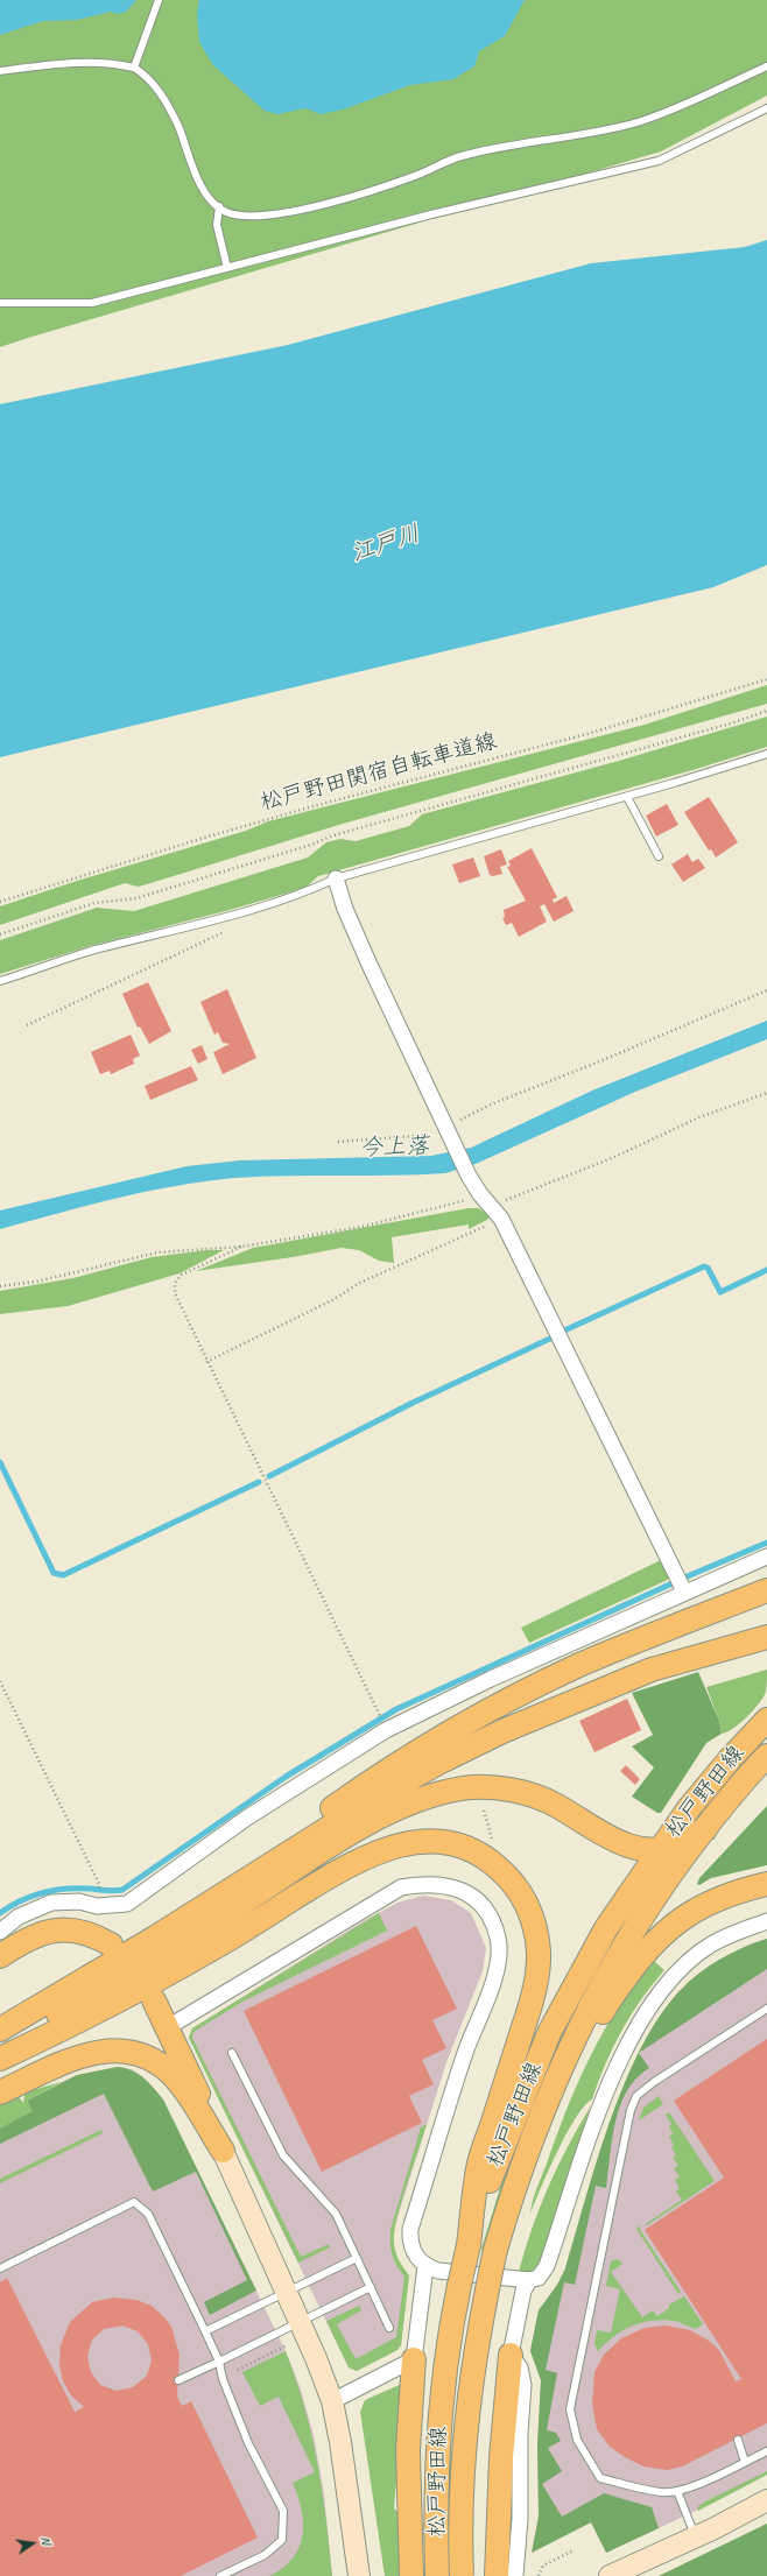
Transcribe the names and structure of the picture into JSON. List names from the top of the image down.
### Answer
{
  "streets": {
    "main road": ["松戸野田線"],
    "path": ["松戸野田関宿自転車道線"]
  },
  "water": ["江戸川", "今上落"],
  "north": "right"
}
